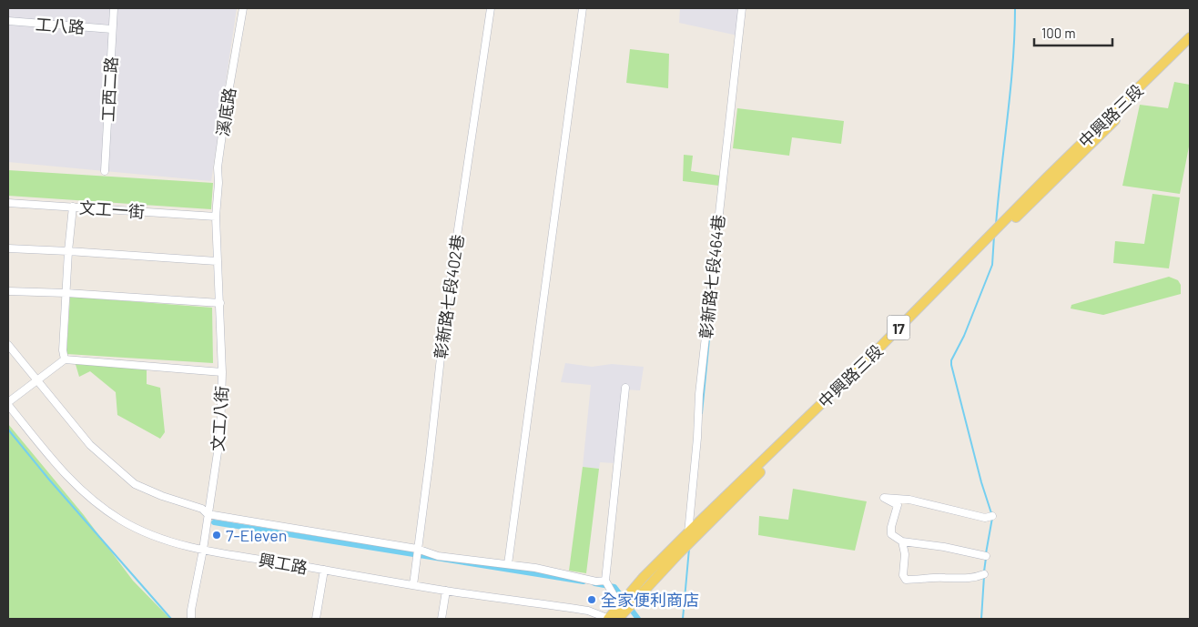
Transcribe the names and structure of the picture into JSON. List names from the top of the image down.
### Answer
{
  "streets": {
    "main road": ["中興路三段", "17"],
    "street": [
      "工八路",
      "工西二路",
      "溪底路",
      "文工一街",
      "彰新路七段464巷",
      "彰新路七段402巷",
      "文工八街",
      "興工路"
    ]
  },
  "crossings": [
    ["工八路", "工西二路"],
    ["溪底路", "文工一街"],
    ["溪底路", "文工八街"],
    ["中興路三段", "彰新路七段464巷"],
    ["中興路三段", "興工路"],
    ["文工一街", "文工八街"],
    ["彰新路七段402巷", "興工路"],
    ["文工八街", "興工路"]
  ],
  "places": ["7-Eleven", "全家便利商店"],
  "scale_bar": "100 m"
}
